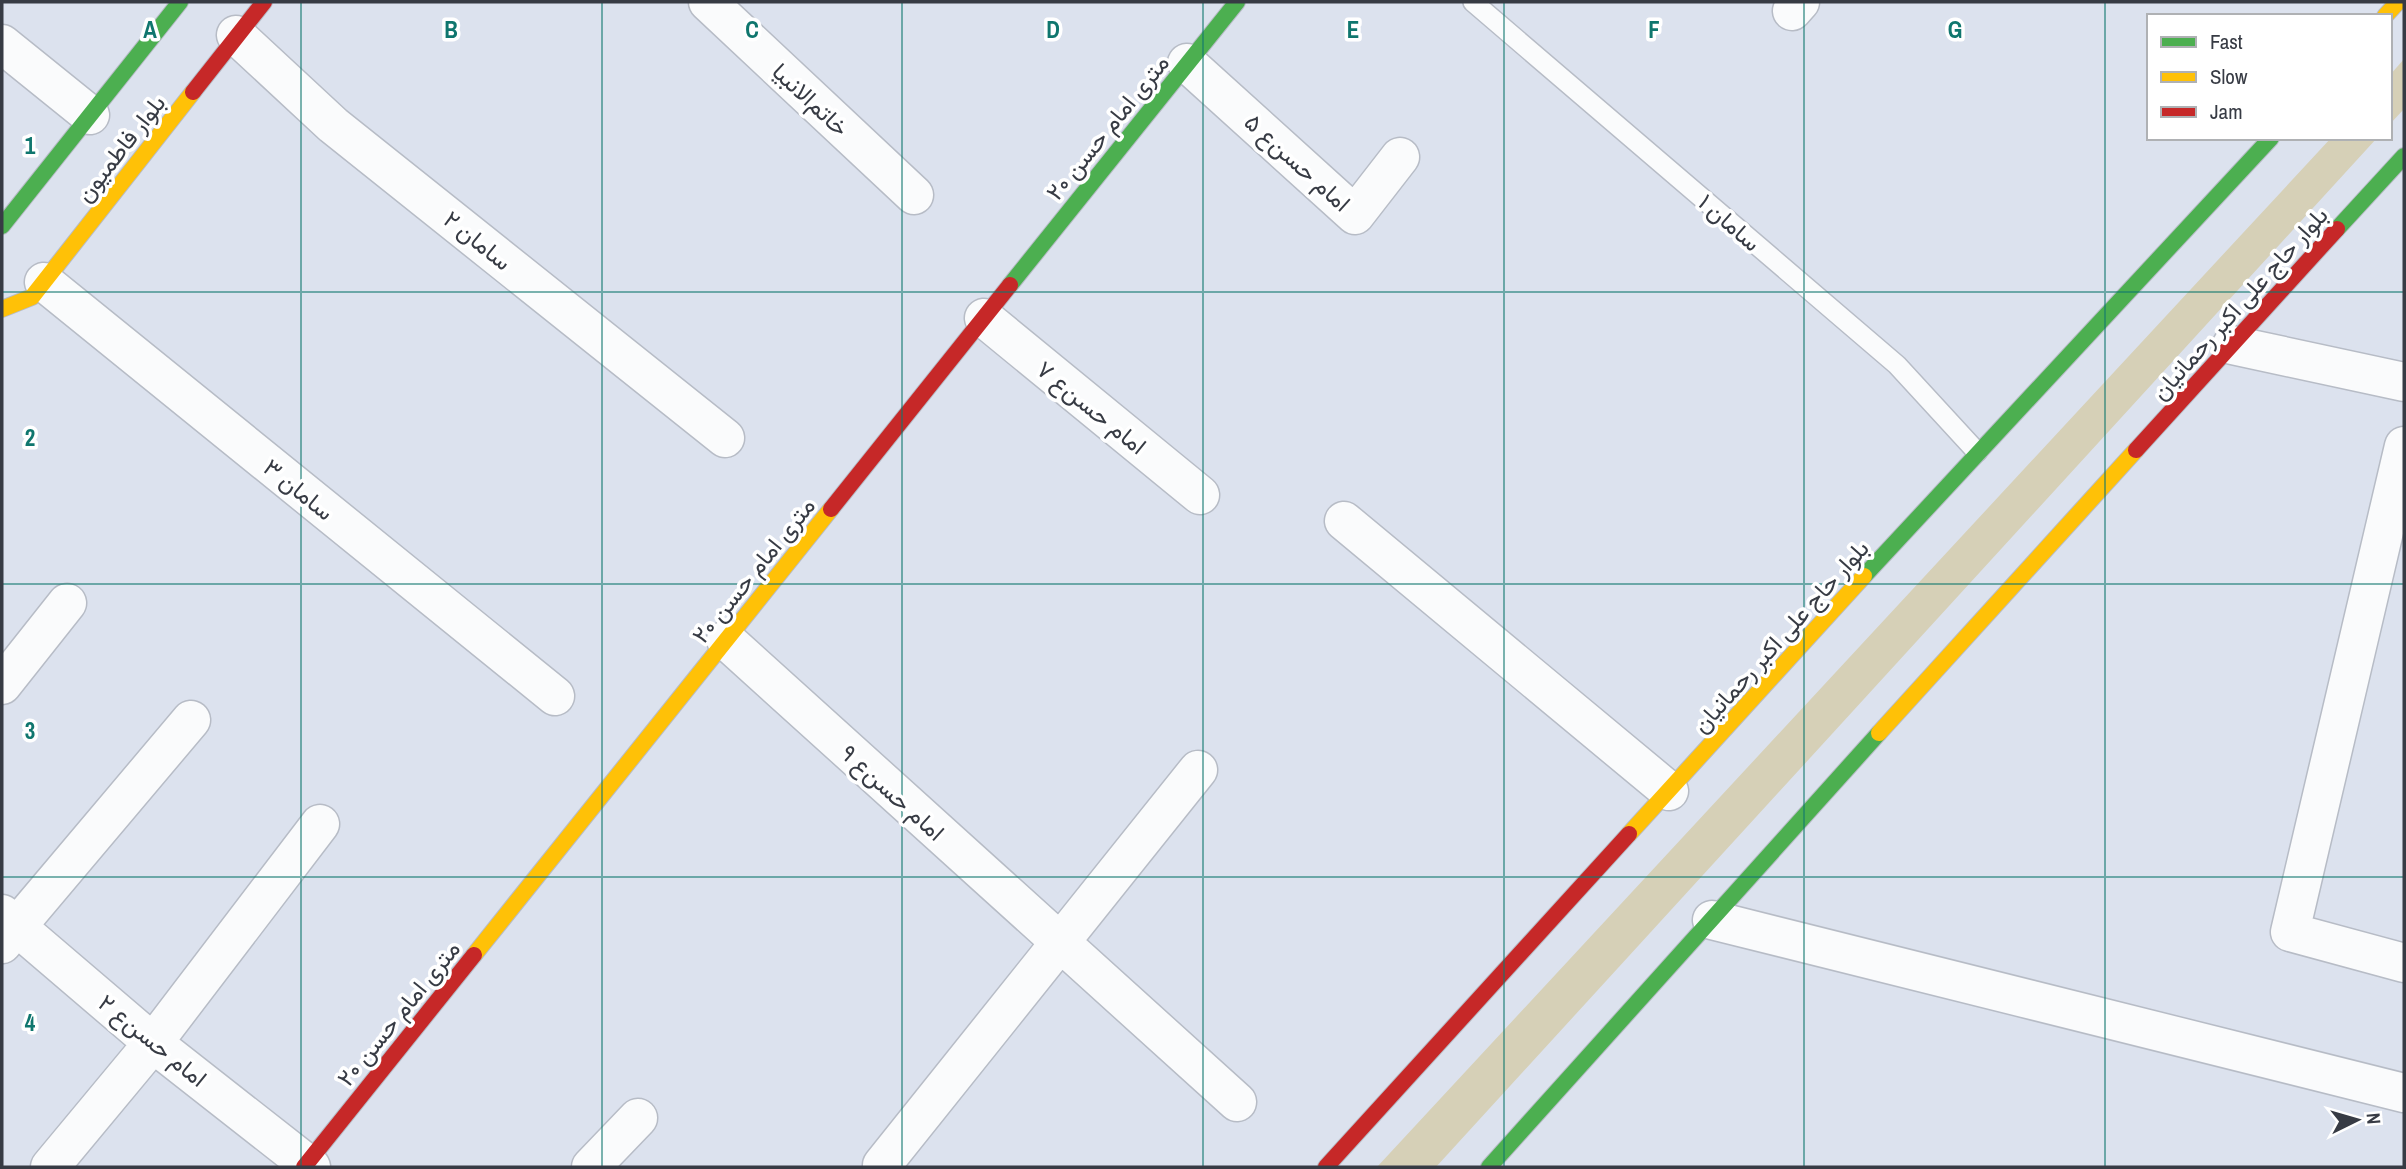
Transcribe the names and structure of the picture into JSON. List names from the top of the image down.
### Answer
{
  "streets": {
    "main road": ["۲۰ متری امام حسن", "بلوار فاطمیون", "بلوار حاج علی اکبر رحمانیان"],
    "street": [
      "خاتم‌الانبیا",
      "امام حسن‌ع ۵",
      "سامان ۲",
      "امام حسن‌ع ۷",
      "سامان ۳",
      "امام حسن‌ع ۹",
      "امام حسن‌ع ۲"
    ],
    "lane": ["سامان ۱"]
  },
  "crossings": [
    ["۲۰ متری امام حسن", "امام حسن‌ع ۵"],
    ["۲۰ متری امام حسن", "امام حسن‌ع ۷"],
    ["۲۰ متری امام حسن", "امام حسن‌ع ۹"],
    ["۲۰ متری امام حسن", "امام حسن‌ع ۲"],
    ["بلوار فاطمیون", "سامان ۲"],
    ["بلوار فاطمیون", "سامان ۳"],
    ["سامان ۱", "بلوار حاج علی اکبر رحمانیان"]
  ],
  "legend": ["Fast", "Slow", "Jam"],
  "north": "right",
  "grid": {
    "columns": [
      "A",
      "B",
      "C",
      "D",
      "E",
      "F",
      "G"
    ],
    "rows": [
      "1",
      "2",
      "3",
      "4"
    ]
  }
}
